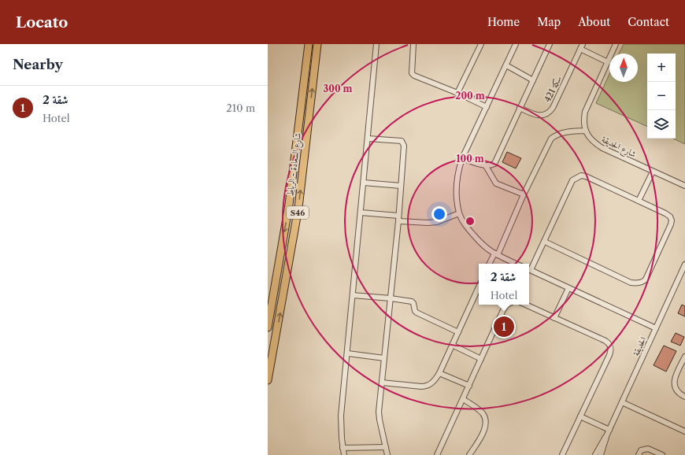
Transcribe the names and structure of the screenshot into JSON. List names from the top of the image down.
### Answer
{
  "streets": {
    "highway": ["شارع السعادة - الرباط", "S46"],
    "street": ["سكة 421", "شارع الحديقة", "الحديقة"]
  },
  "north": "top",
  "page": {
    "header": "Locato",
    "nav": [
      "Home",
      "Map",
      "About",
      "Contact"
    ],
    "heading": "Nearby",
    "map_buttons": ["+", "−"],
    "list": [
      {
        "mark": "1",
        "name": "شقة 2",
        "note": "Hotel",
        "value": "210 m"
      }
    ],
    "popup": ["شقة 2", "Hotel"],
    "pins": "1"
  },
  "rings": ["300 m", "200 m", "100 m"]
}
